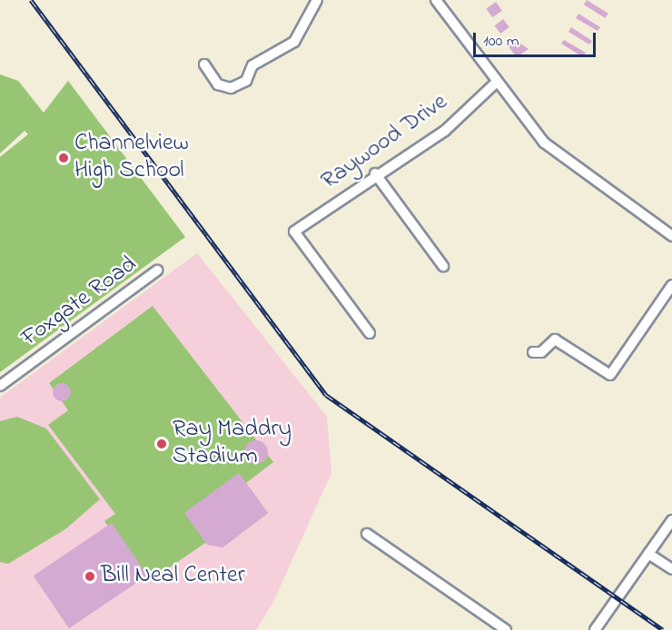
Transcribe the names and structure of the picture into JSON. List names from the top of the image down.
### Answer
{
  "streets": {
    "street": ["Raywood Drive", "Foxgate Road"]
  },
  "places": ["Channelview High School", "Ray Maddry Stadium", "Bill Neal Center"],
  "scale_bar": "100 m"
}
